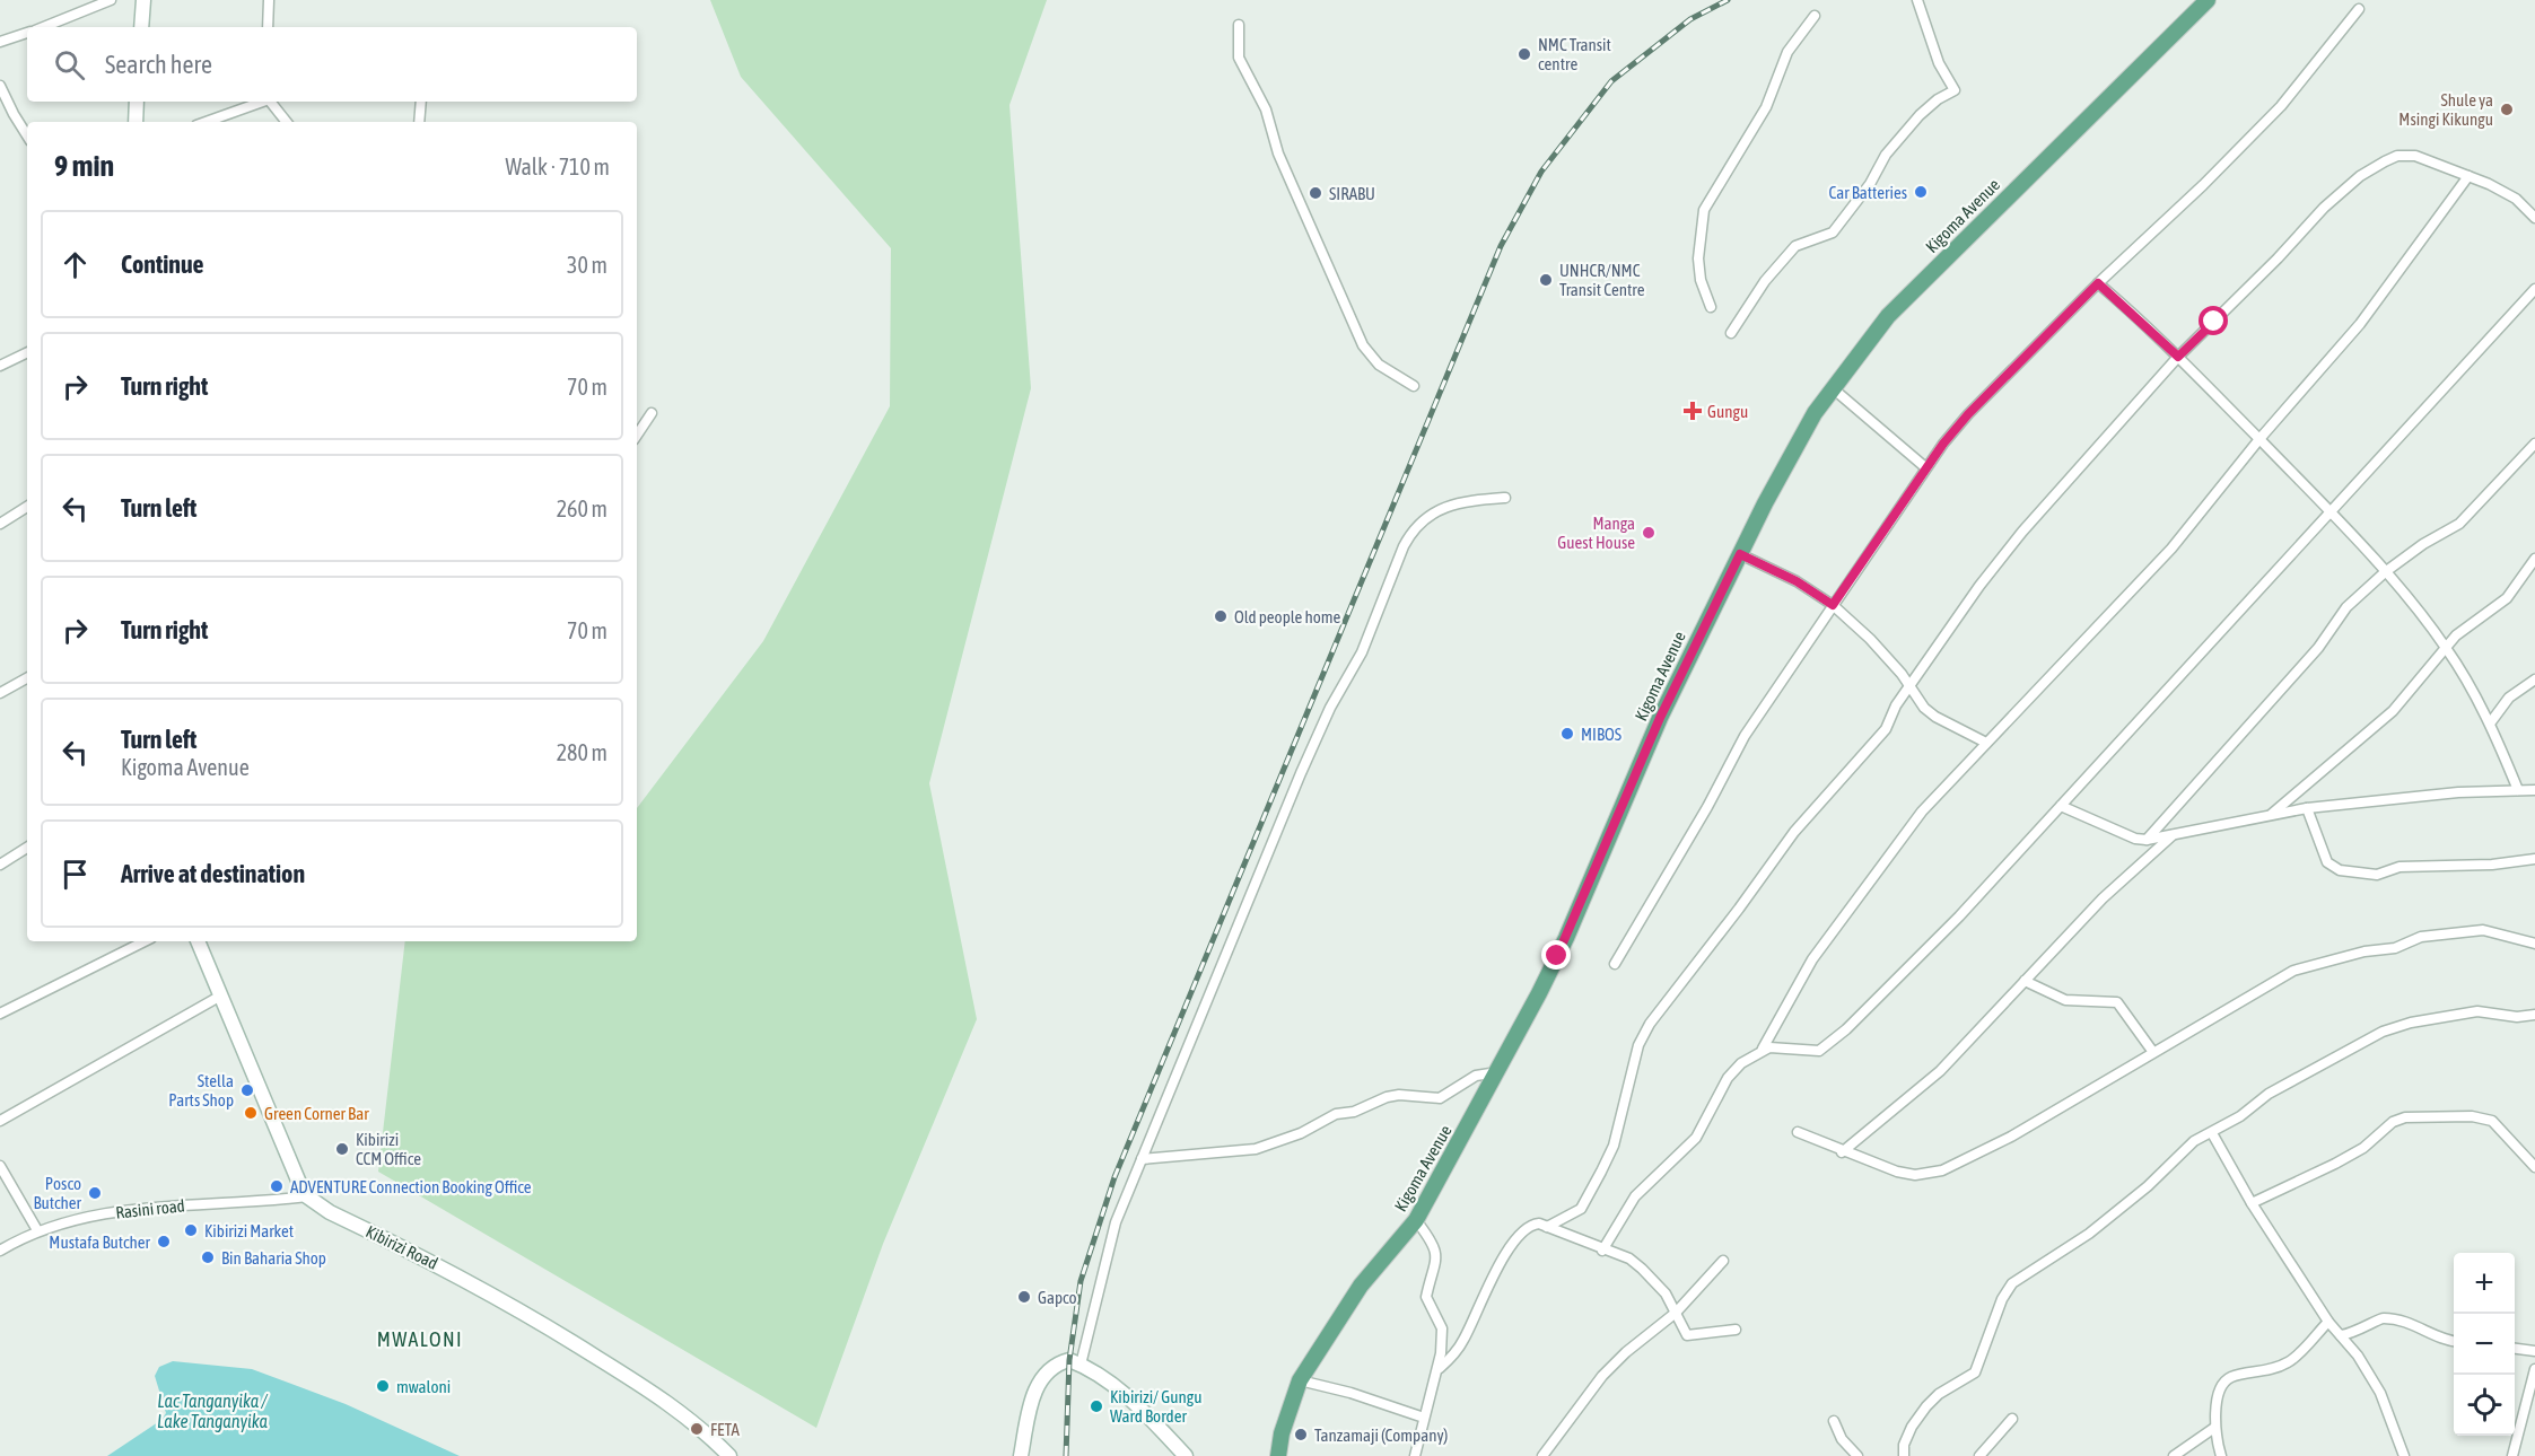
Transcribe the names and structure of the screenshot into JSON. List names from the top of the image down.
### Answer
{
  "streets": {
    "main road": ["Kigoma Avenue"],
    "street": ["Rasini road", "Kibirizi Road"]
  },
  "crossings": [
    ["Rasini road", "Kibirizi Road"]
  ],
  "districts": ["MWALONI"],
  "water": ["Lac Tanganyika / Lake Tanganyika"],
  "places": {
    "other": [
      "NMC Transit centre",
      "Shule ya Msingi Kikungu",
      "Car Batteries",
      "SIRABU",
      "UNHCR/NMC Transit Centre",
      "Manga Guest House",
      "Old people home",
      "MIBOS",
      "Stella Parts Shop",
      "Green Corner Bar",
      "Kibirizi CCM Office",
      "ADVENTURE Connection Booking Office",
      "Posco Butcher",
      "Kibirizi Market",
      "Mustafa Butcher",
      "Bin Baharia Shop",
      "Gapco",
      "mwaloni",
      "Kibirizi/ Gungu Ward Border",
      "FETA",
      "Tanzamaji (Company)"
    ],
    "health": ["Gungu"]
  },
  "page": {
    "search": "Search here",
    "heading": ["9 min", "Walk · 710 m"],
    "list": [
      ["Continue", "30 m"],
      ["Turn right", "70 m"],
      ["Turn left", "260 m"],
      ["Turn right", "70 m"],
      ["Turn left", "Kigoma Avenue", "280 m"],
      "Arrive at destination"
    ],
    "map_buttons": ["+", "−"]
  }
}
